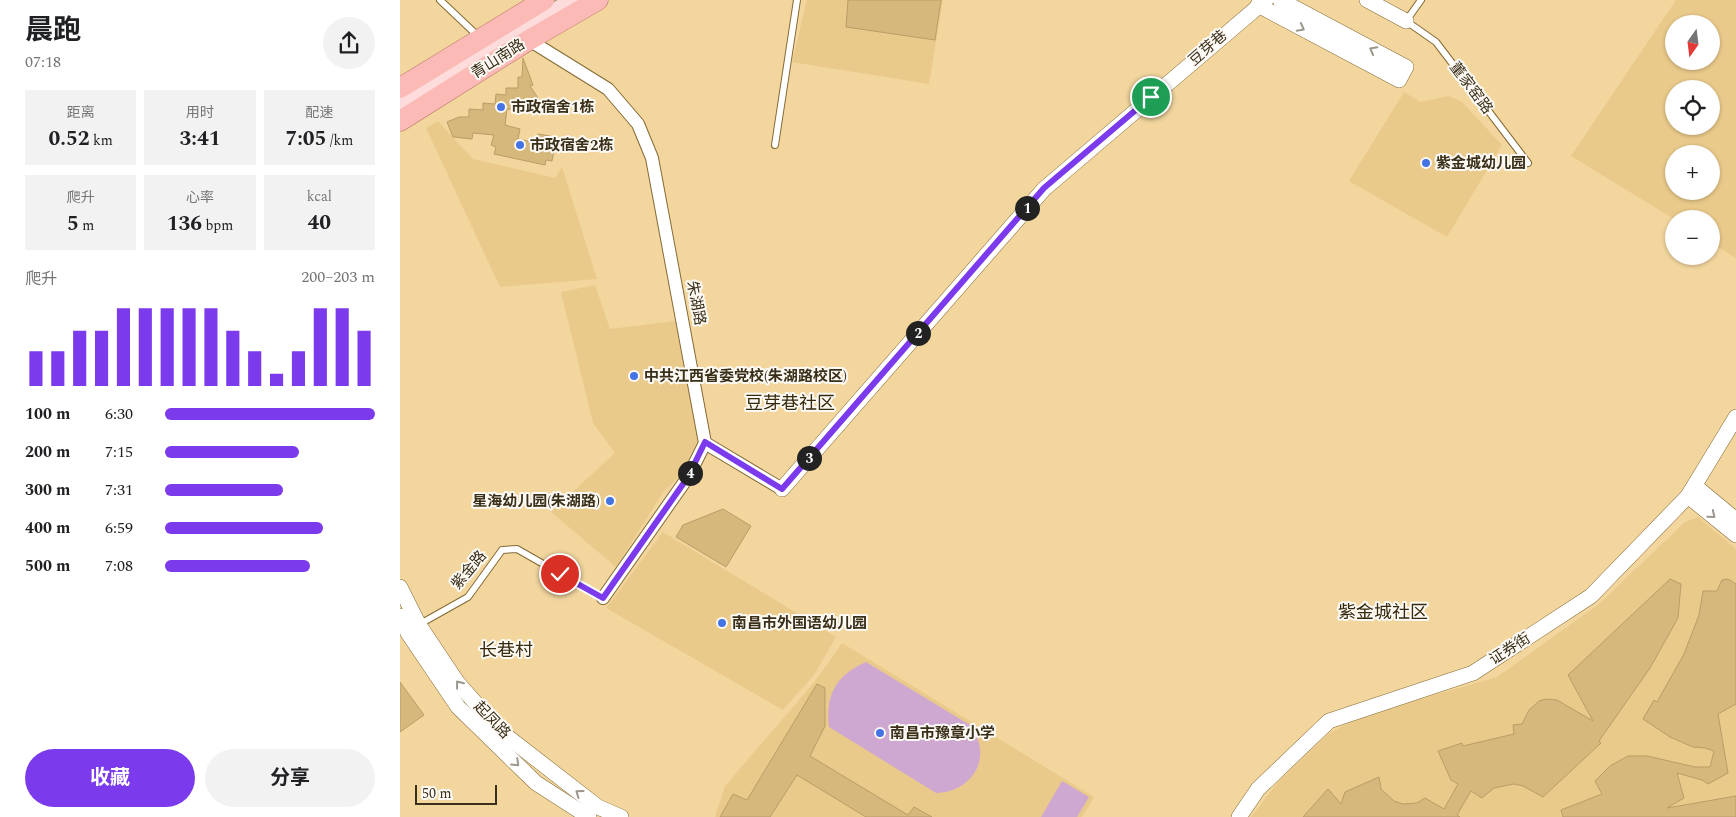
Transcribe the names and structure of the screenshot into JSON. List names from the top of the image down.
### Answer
{
  "streets": {
    "main road": ["青山南路"],
    "street": [
      "豆芽巷",
      "董家窑路",
      "朱湖路",
      "证券街",
      "起凤路"
    ],
    "lane": ["紫金路"]
  },
  "crossings": [
    ["青山南路", "朱湖路"],
    ["紫金路", "起凤路"]
  ],
  "districts": ["豆芽巷社区", "紫金城社区", "长巷村"],
  "places": [
    "市政宿舍1栋",
    "市政宿舍2栋",
    "紫金城幼儿园",
    "中共江西省委党校(朱湖路校区)",
    "星海幼儿园(朱湖路)",
    "南昌市外国语幼儿园",
    "南昌市豫章小学"
  ],
  "scale_bar": "50 m",
  "north": "bottom",
  "page": {
    "heading": ["晨跑", "07:18"],
    "map_buttons": ["+", "−"],
    "stats": [
      ["距离", "0.52 km"],
      ["用时", "3:41"],
      ["配速", "7:05 /km"],
      ["爬升", "5 m"],
      ["心率", "136 bpm"],
      ["kcal", "40"]
    ],
    "pins": [
      "1",
      "2",
      "3",
      "4"
    ],
    "chart": ["爬升", "200–203 m"],
    "list": [
      {
        "name": "100 m",
        "note": "6:30"
      },
      {
        "name": "200 m",
        "note": "7:15"
      },
      {
        "name": "300 m",
        "note": "7:31"
      },
      {
        "name": "400 m",
        "note": "6:59"
      },
      {
        "name": "500 m",
        "note": "7:08"
      }
    ],
    "buttons": ["收藏", "分享"],
    "scale": "50 m"
  }
}
